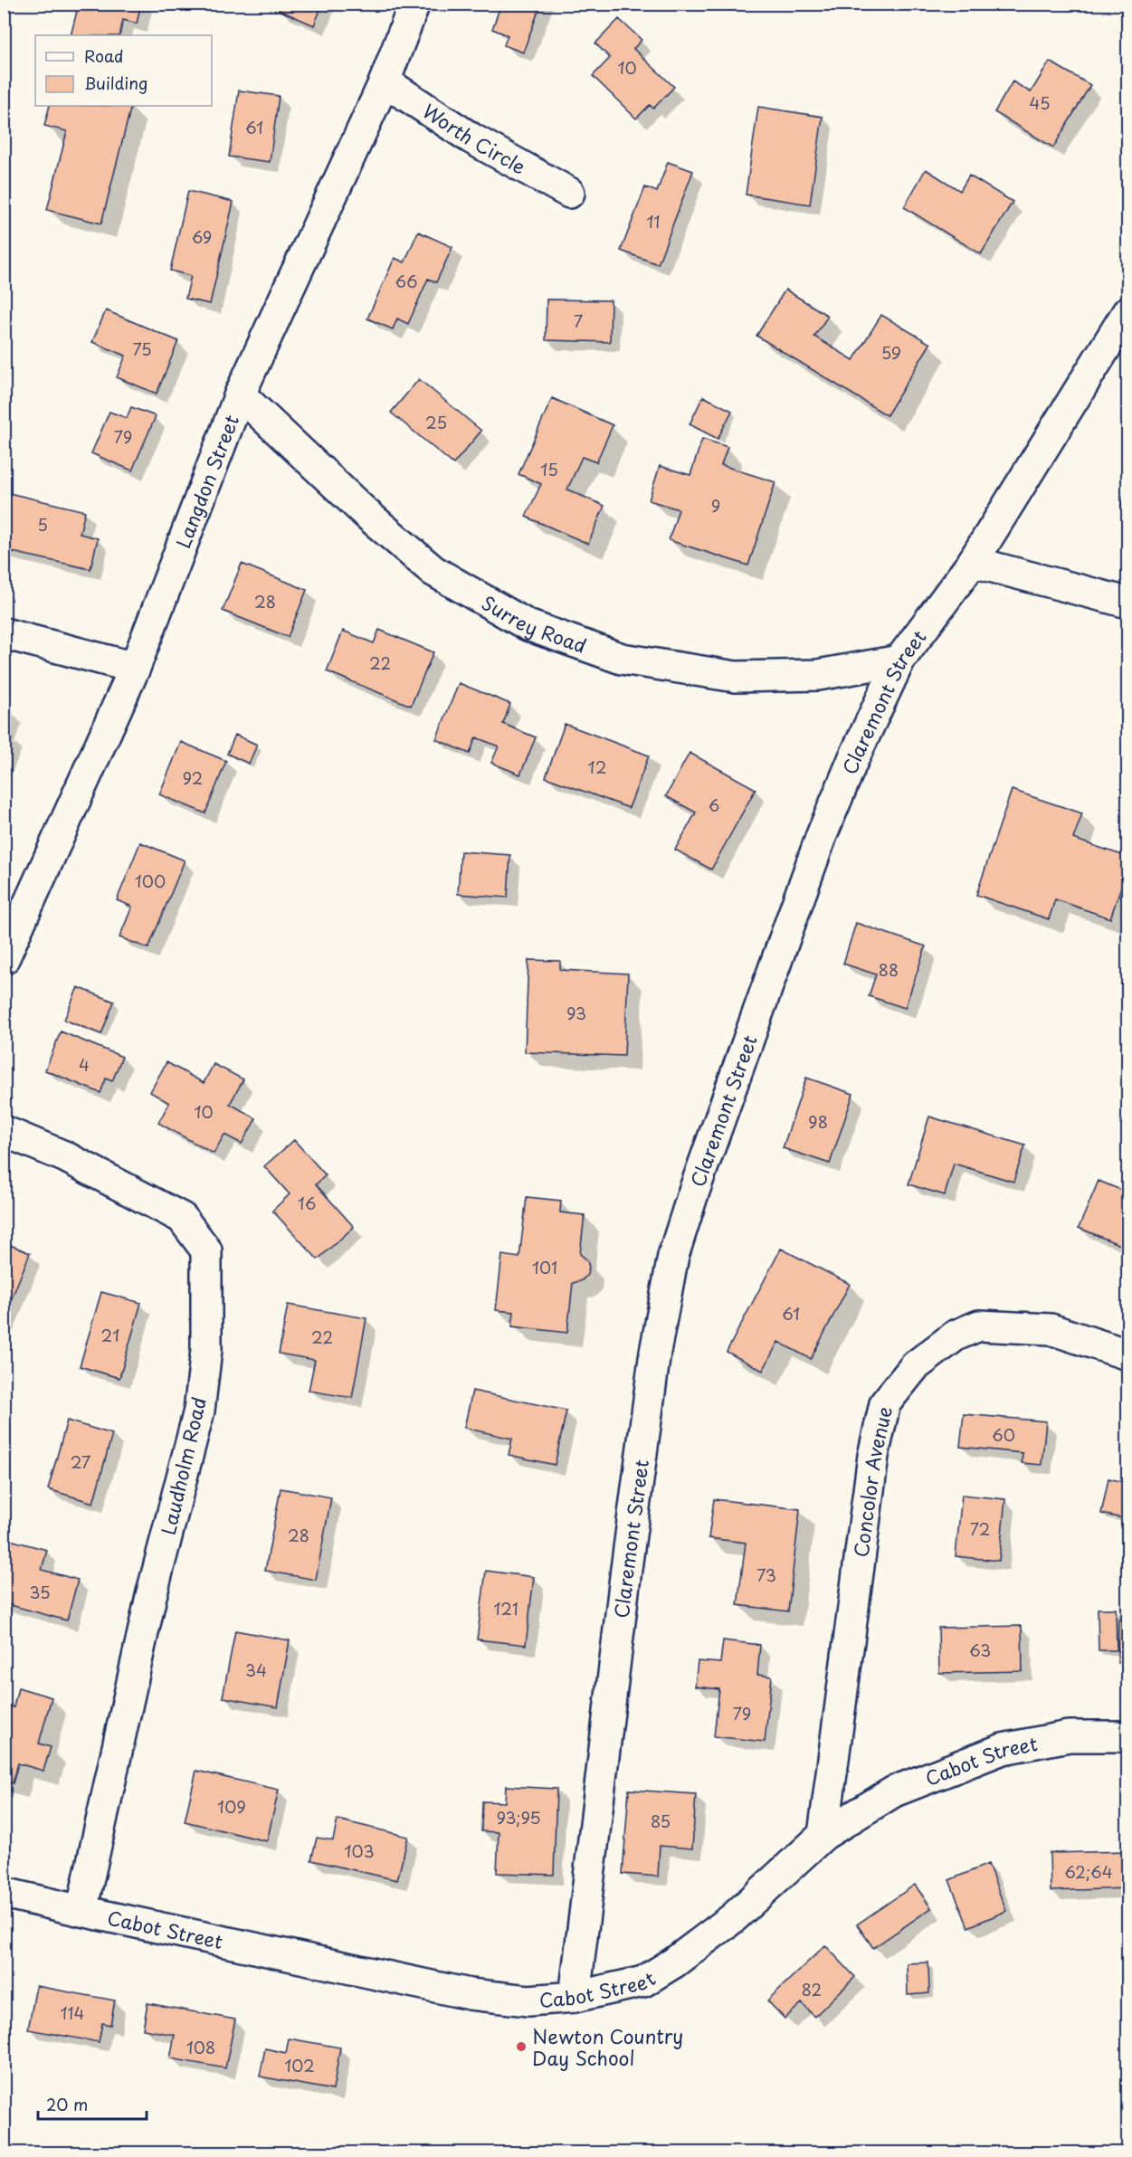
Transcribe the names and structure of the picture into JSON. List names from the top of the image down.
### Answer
{
  "streets": {
    "street": [
      "Worth Circle",
      "Langdon Street",
      "Surrey Road",
      "Claremont Street",
      "Laudholm Road",
      "Concolor Avenue",
      "Cabot Street"
    ]
  },
  "crossings": [
    ["Worth Circle", "Langdon Street"],
    ["Langdon Street", "Surrey Road"],
    ["Surrey Road", "Claremont Street"],
    ["Claremont Street", "Cabot Street"],
    ["Laudholm Road", "Cabot Street"],
    ["Concolor Avenue", "Cabot Street"]
  ],
  "places": ["Newton Country Day School"],
  "house_numbers": [
    "10",
    "45",
    "61",
    "11",
    "69",
    "66",
    "7",
    "75",
    "59",
    "25",
    "79",
    "15",
    "9",
    "5",
    "28",
    "22",
    "12",
    "92",
    "6",
    "100",
    "88",
    "93",
    "4",
    "10",
    "98",
    "16",
    "101",
    "61",
    "21",
    "22",
    "60",
    "27",
    "72",
    "28",
    "73",
    "35",
    "121",
    "63",
    "34",
    "79",
    "109",
    "93;95",
    "85",
    "103",
    "62;64",
    "82",
    "114",
    "108",
    "102"
  ],
  "legend": ["Road", "Building"],
  "scale_bar": "20 m"
}
